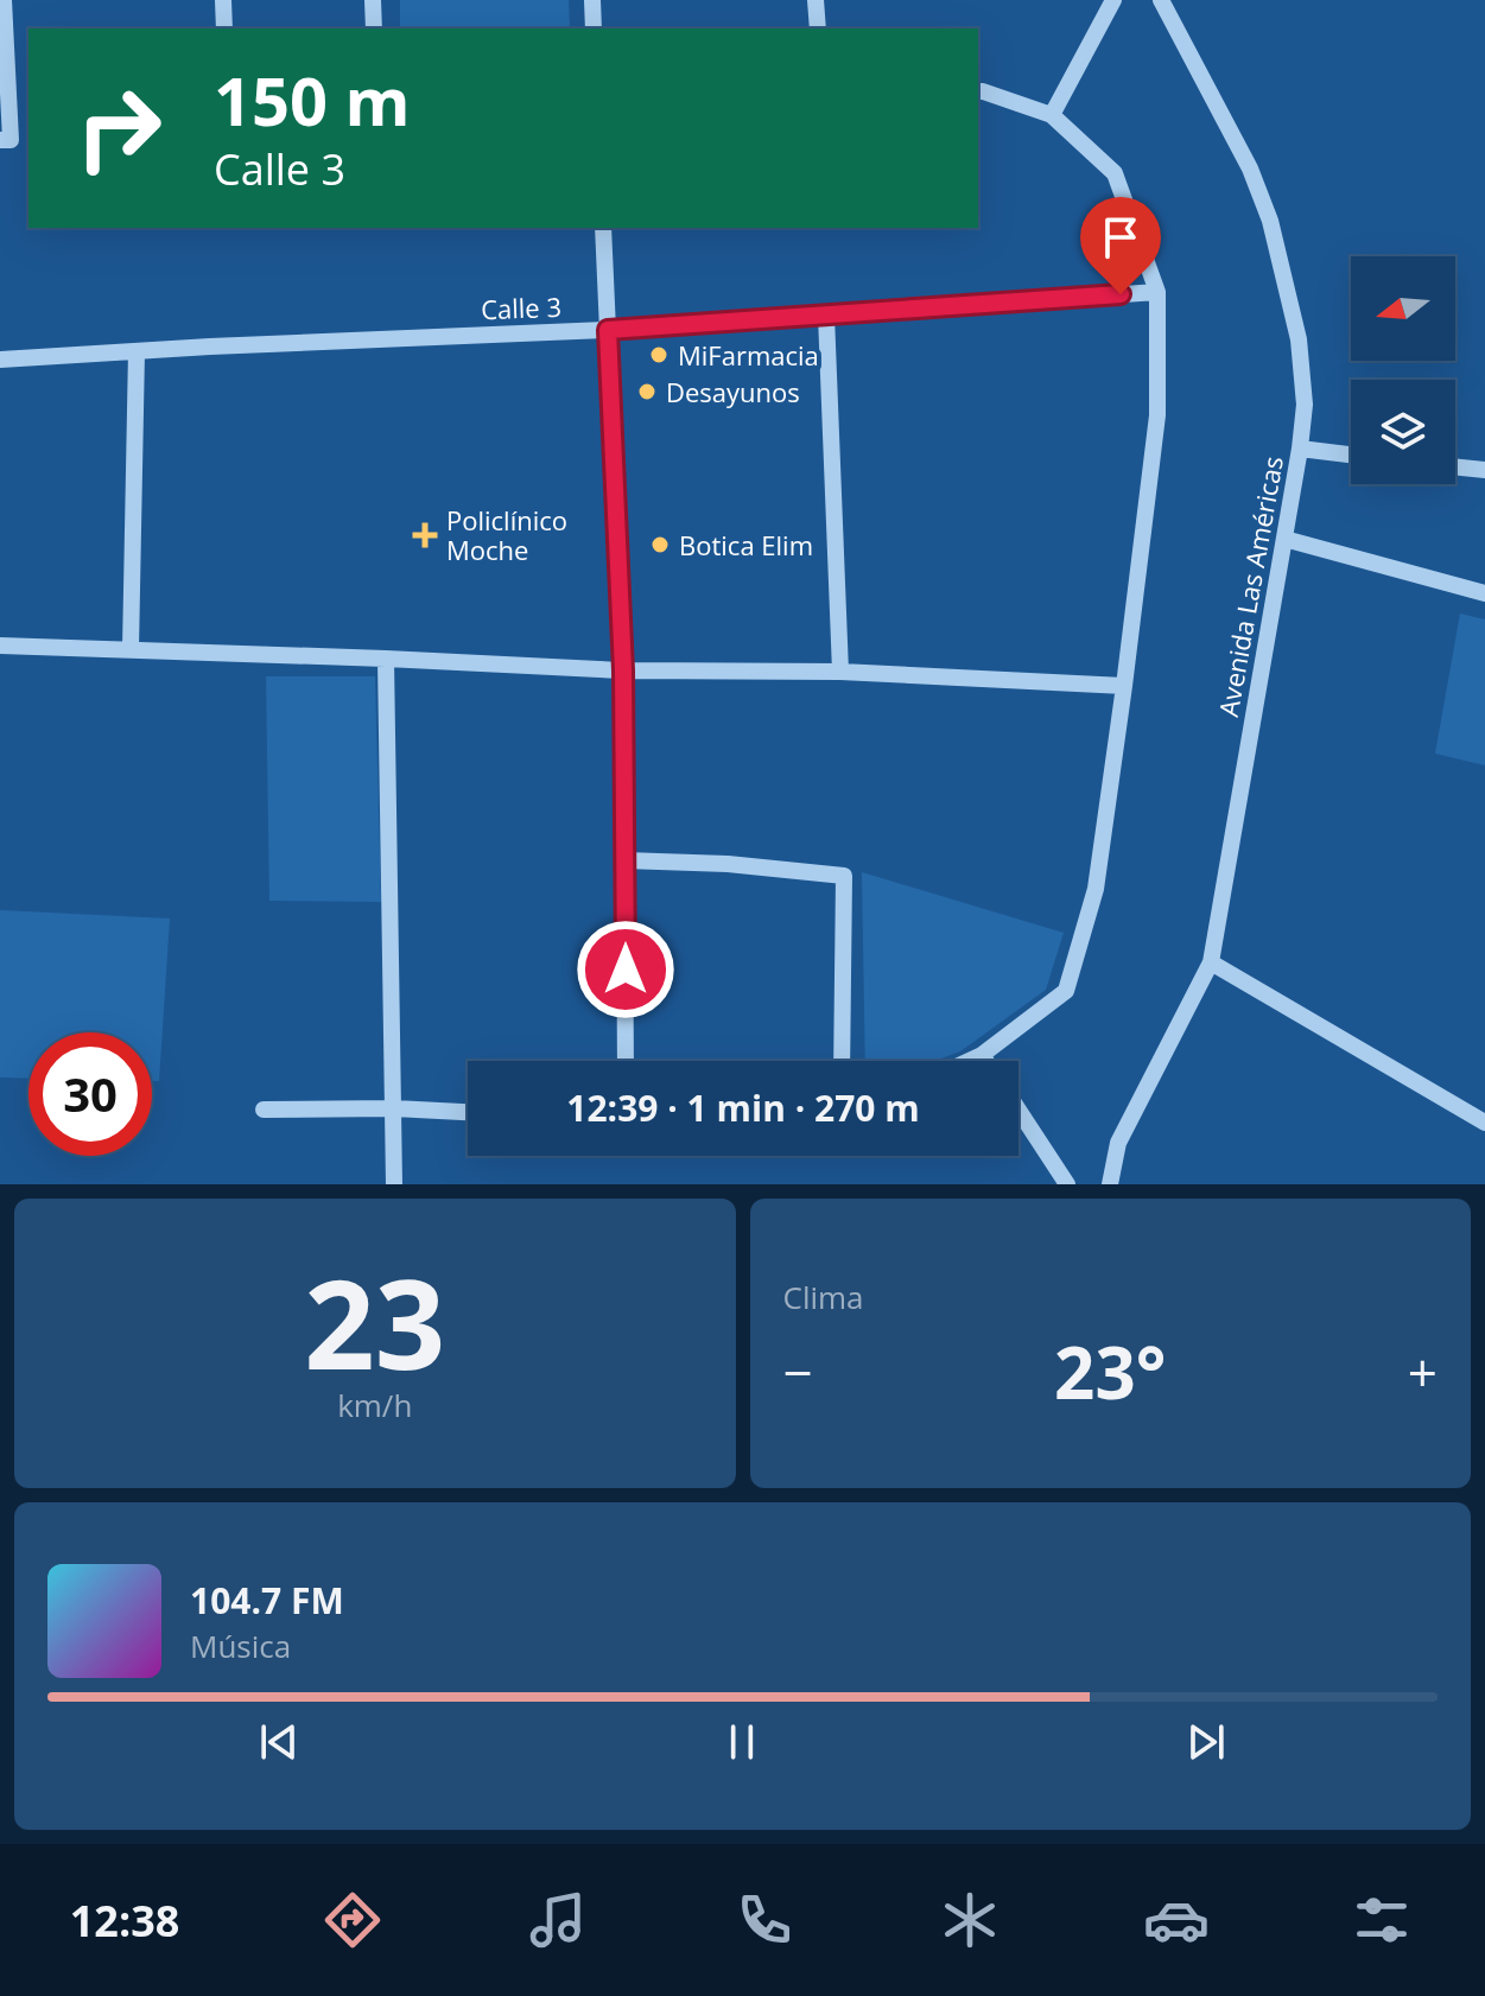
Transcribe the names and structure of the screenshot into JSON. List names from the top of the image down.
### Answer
{
  "streets": {
    "street": ["Calle 3", "Avenida Las Américas"]
  },
  "places": {
    "other": ["MiFarmacia", "Desayunos", "Botica Elim"],
    "health": ["Policlínico Moche"]
  },
  "north": "left",
  "page": {
    "turn": ["150 m", "Calle 3"],
    "limit": "30",
    "trip": "12:39 · 1 min · 270 m",
    "tile": [
      ["23", "km/h"],
      "Clima"
    ],
    "heat": ["−", "23°", "+"],
    "song": ["104.7 FM", "Música"],
    "tabs": "12:38"
  }
}
